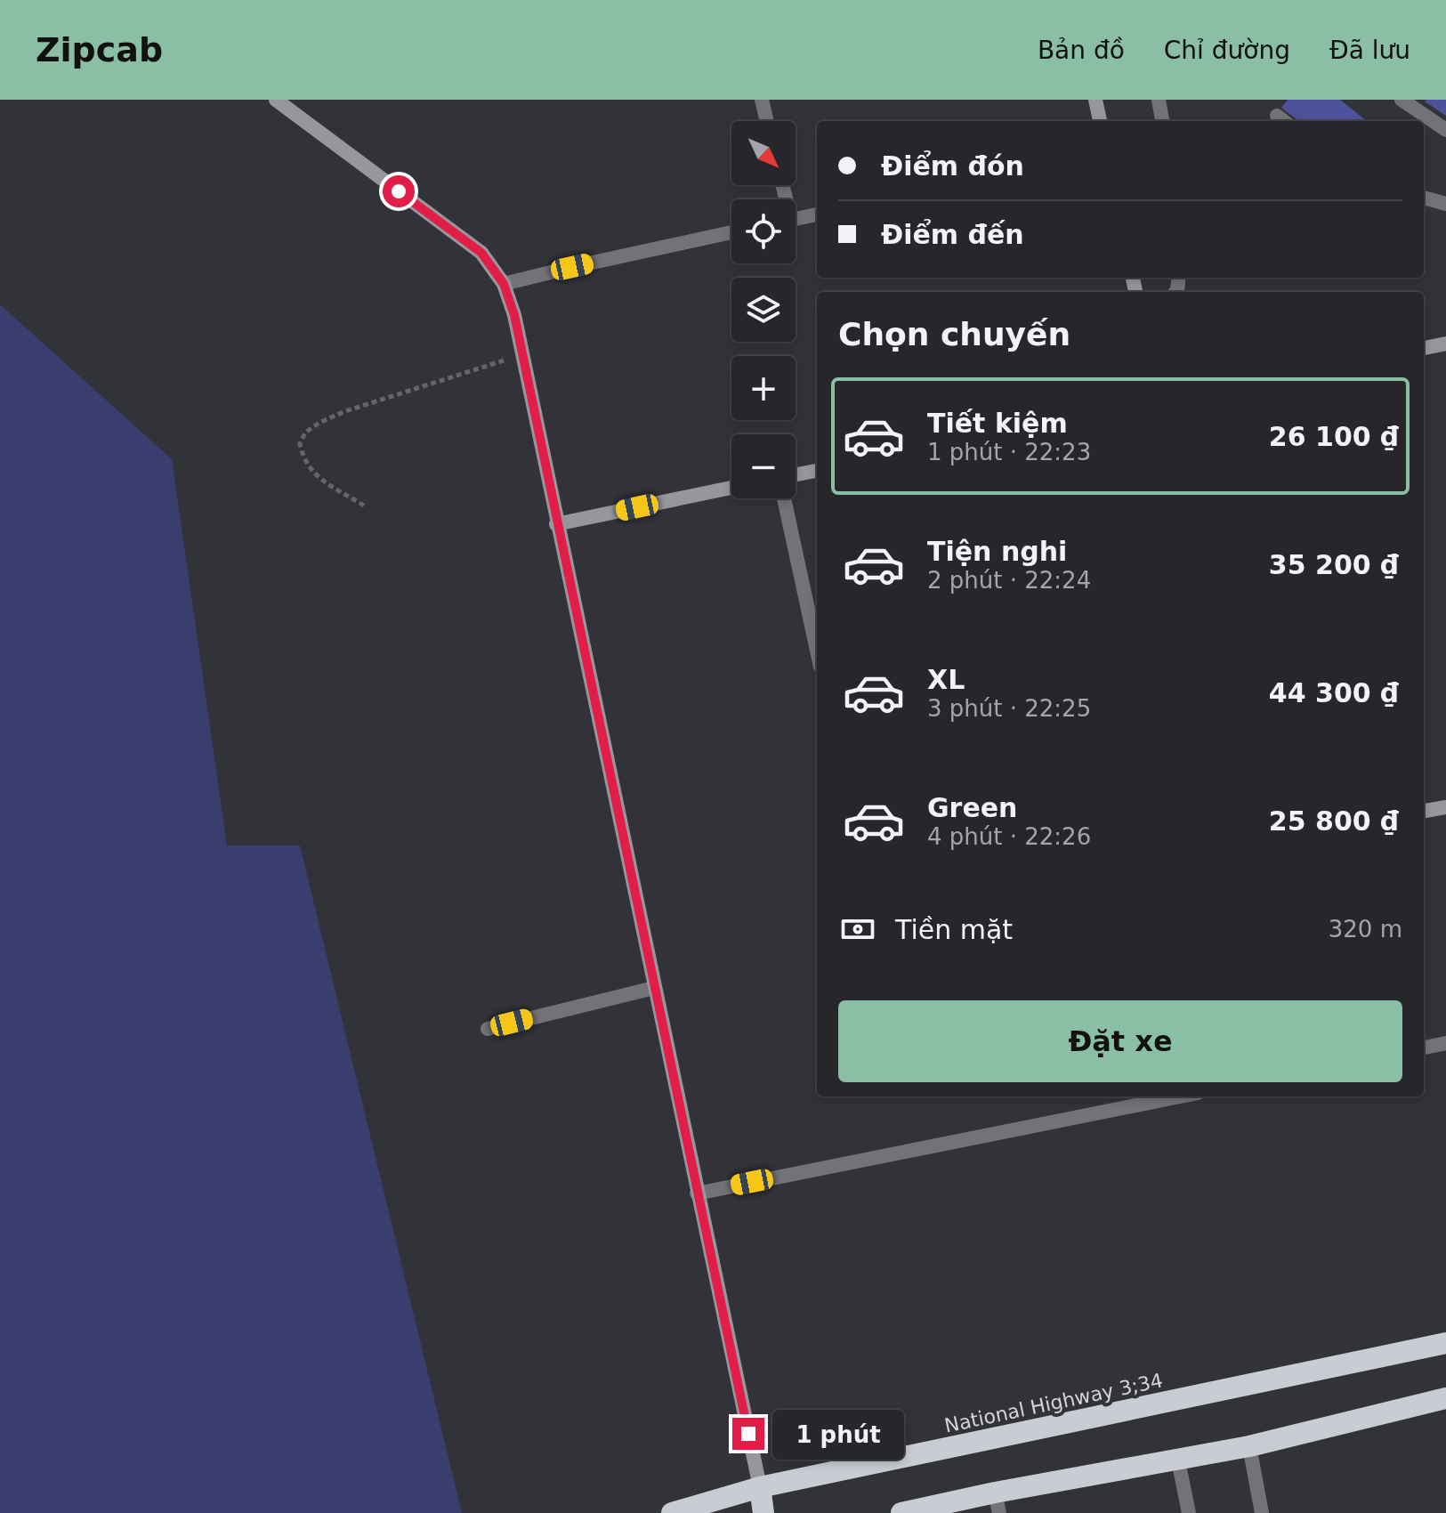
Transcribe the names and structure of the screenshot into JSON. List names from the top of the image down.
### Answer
{
  "streets": {
    "highway": ["National Highway 3;34"]
  },
  "north": "bottom right",
  "page": {
    "header": "Zipcab",
    "nav": ["Bản đồ", "Chỉ đường", "Đã lưu"],
    "map_buttons": ["+", "−"],
    "banner": ["Điểm đón", "Điểm đến"],
    "heading": "Chọn chuyến",
    "list": [
      {
        "name": "Tiết kiệm",
        "note": "1 phút · 22:23",
        "value": "26 100 ₫"
      },
      {
        "name": "Tiện nghi",
        "note": "2 phút · 22:24",
        "value": "35 200 ₫"
      },
      {
        "name": "XL",
        "note": "3 phút · 22:25",
        "value": "44 300 ₫"
      },
      {
        "name": "Green",
        "note": "4 phút · 22:26",
        "value": "25 800 ₫"
      }
    ],
    "pay": ["Tiền mặt", "320 m"],
    "buttons": "Đặt xe",
    "bubble": "1 phút"
  }
}
